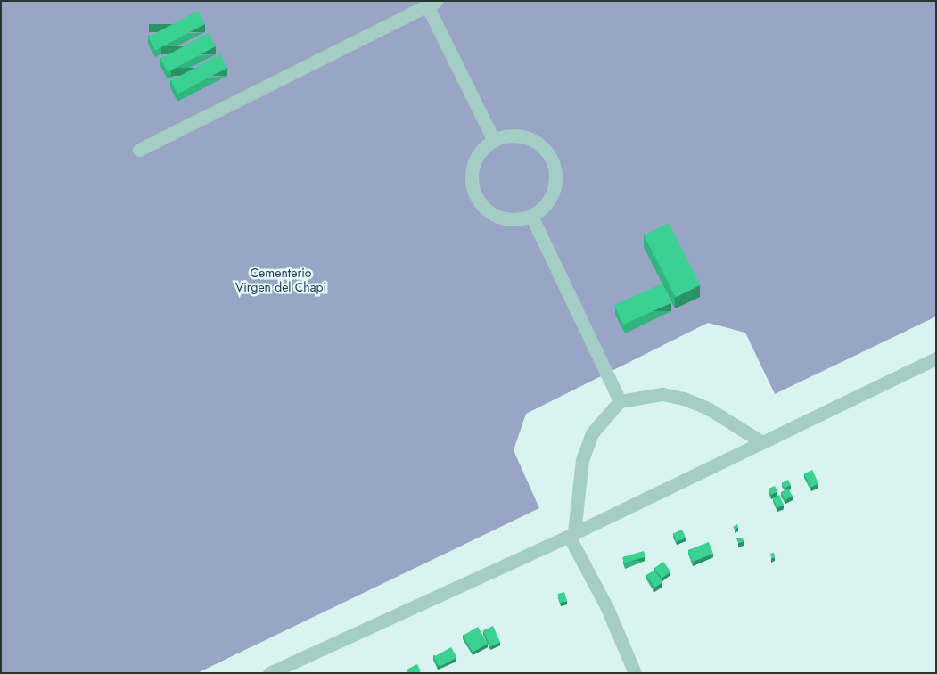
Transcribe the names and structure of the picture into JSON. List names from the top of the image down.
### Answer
{
  "parks": ["Cementerio Virgen del Chapi"]
}
